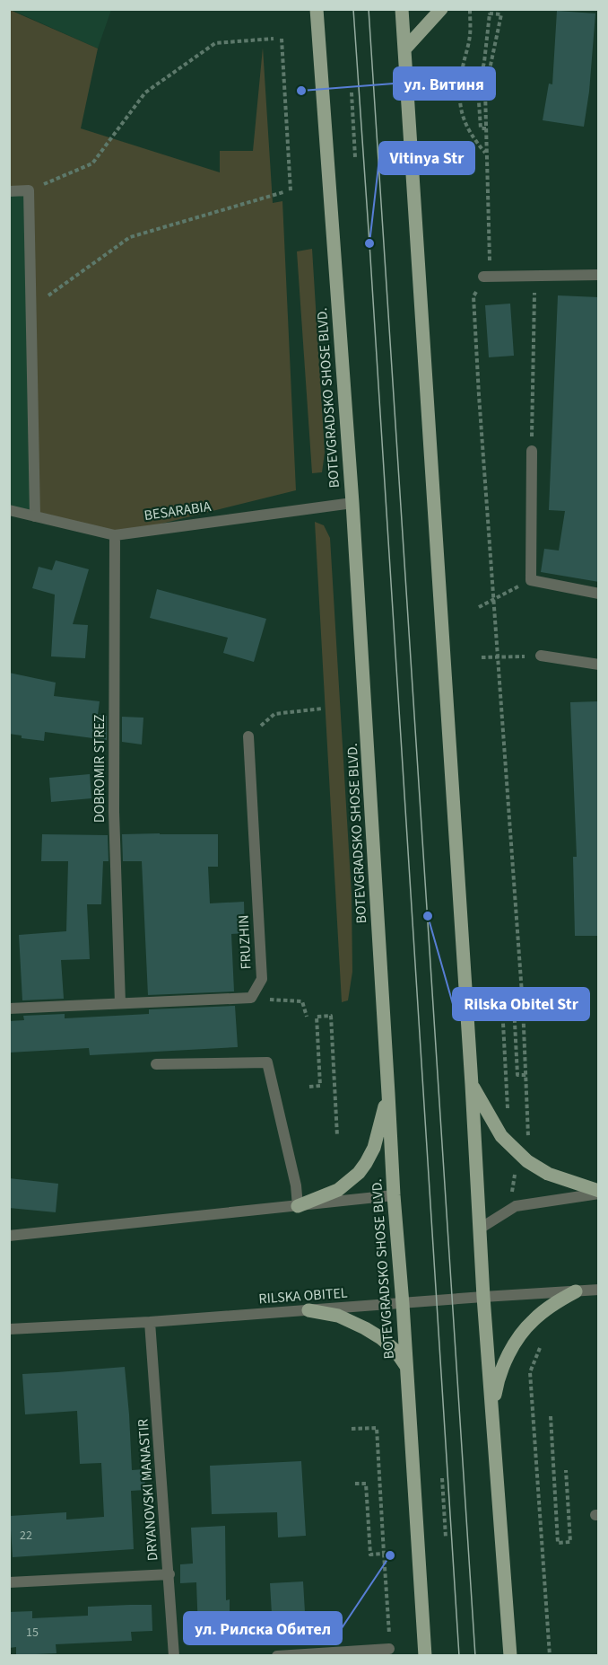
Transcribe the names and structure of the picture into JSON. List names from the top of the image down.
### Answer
{
  "streets": {
    "main road": ["BOTEVGRADSKO SHOSE BLVD."],
    "street": [
      "BESARABIA",
      "DOBROMIR STREZ",
      "FRUZHIN",
      "RILSKA OBITEL",
      "DRYANOVSKI MANASTIR"
    ]
  },
  "crossings": [
    ["BOTEVGRADSKO SHOSE BLVD.", "BESARABIA"],
    ["BOTEVGRADSKO SHOSE BLVD.", "RILSKA OBITEL"],
    ["BESARABIA", "DOBROMIR STREZ"],
    ["RILSKA OBITEL", "DRYANOVSKI MANASTIR"]
  ],
  "places": [
    "ул. Витиня",
    "Vitinya Str",
    "Rilska Obitel Str",
    "ул. Рилска Обител"
  ],
  "house_numbers": ["22", "15"]
}
